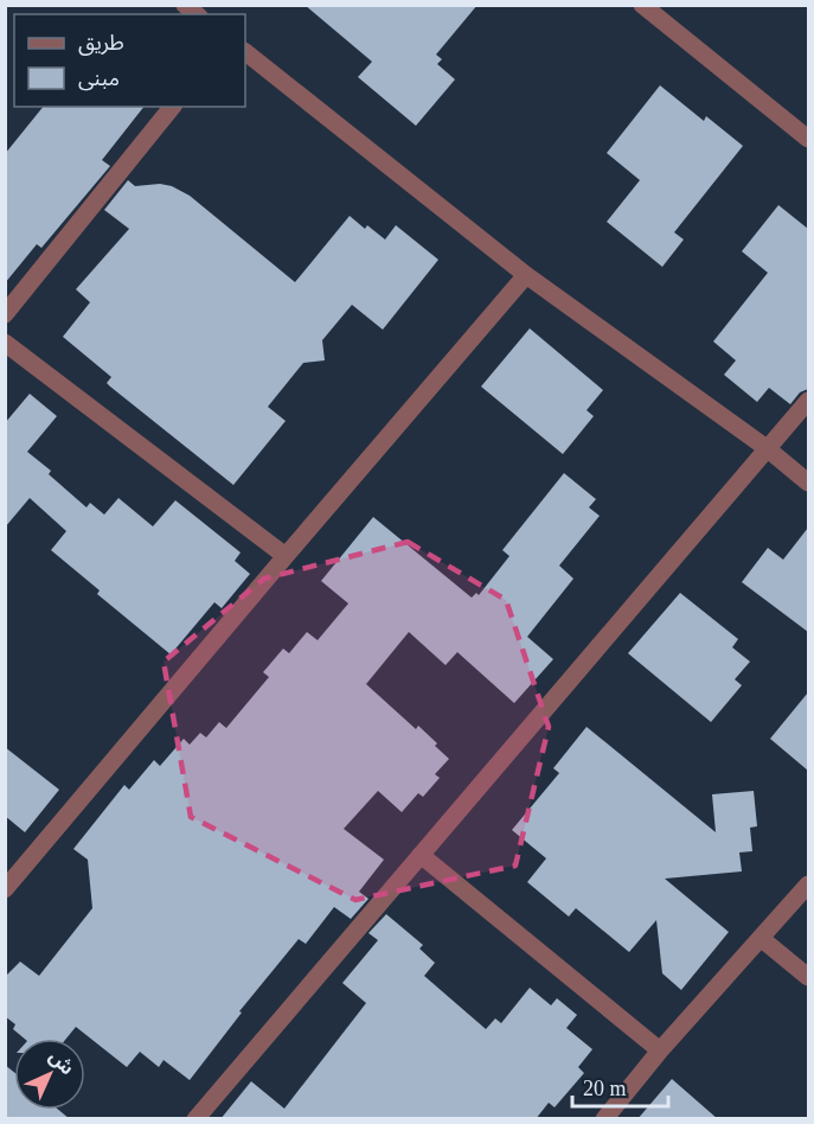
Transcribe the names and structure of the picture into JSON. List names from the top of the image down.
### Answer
{
  "legend": ["طريق", "مبنى"],
  "scale_bar": "20 m",
  "north": "top right"
}
